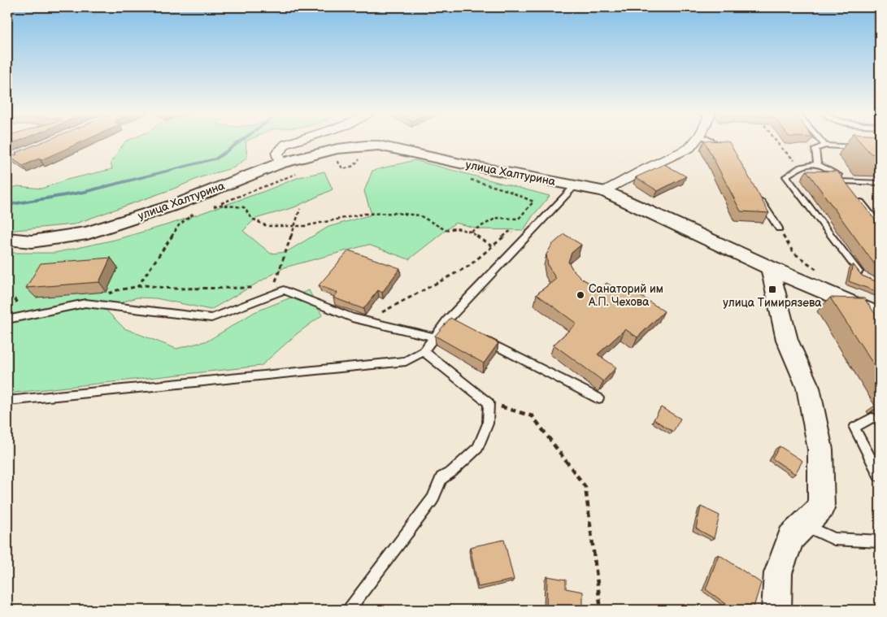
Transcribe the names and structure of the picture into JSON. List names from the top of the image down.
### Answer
{
  "streets": {
    "street": ["улица Халтурина"]
  },
  "places": {
    "transit": ["улица Тимирязева"],
    "other": ["Санаторий им А.П. Чехова"]
  }
}
